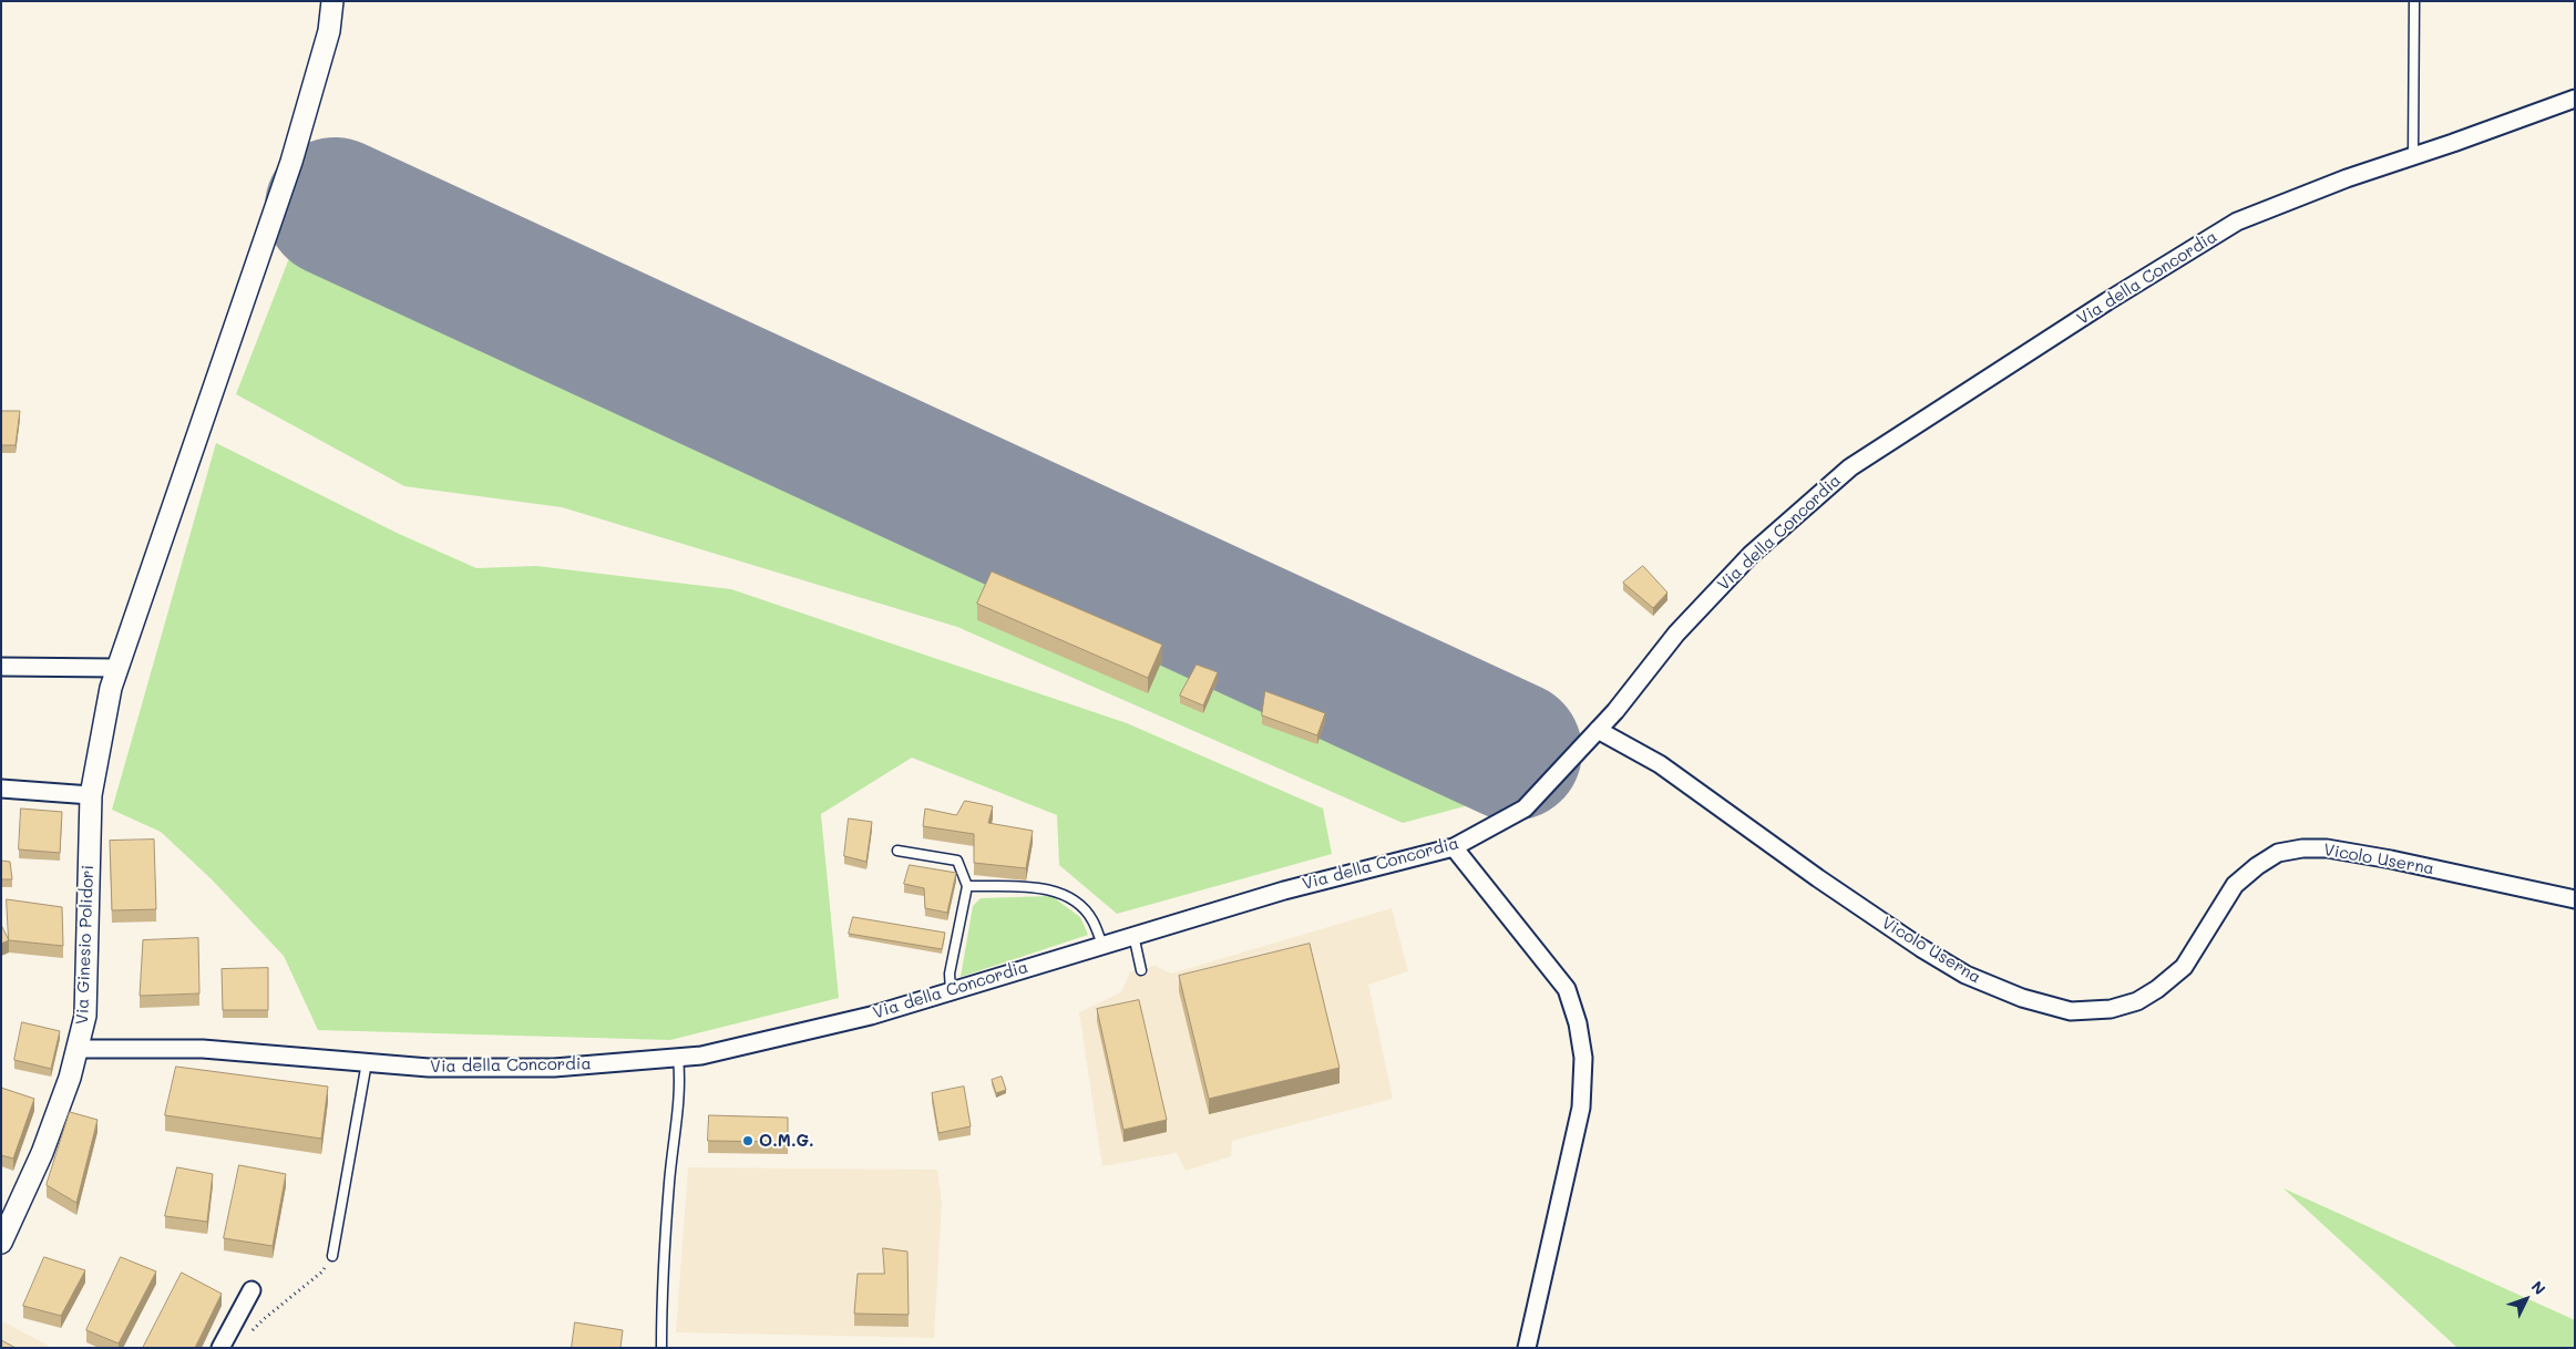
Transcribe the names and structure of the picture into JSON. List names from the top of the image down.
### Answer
{
  "streets": {
    "street": ["Via della Concordia", "Vicolo Userna", "Via Ginesio Polidori"]
  },
  "crossings": [
    ["Via della Concordia", "Vicolo Userna"],
    ["Via della Concordia", "Via Ginesio Polidori"]
  ],
  "places": ["O.M.G."],
  "north": "top right"
}
